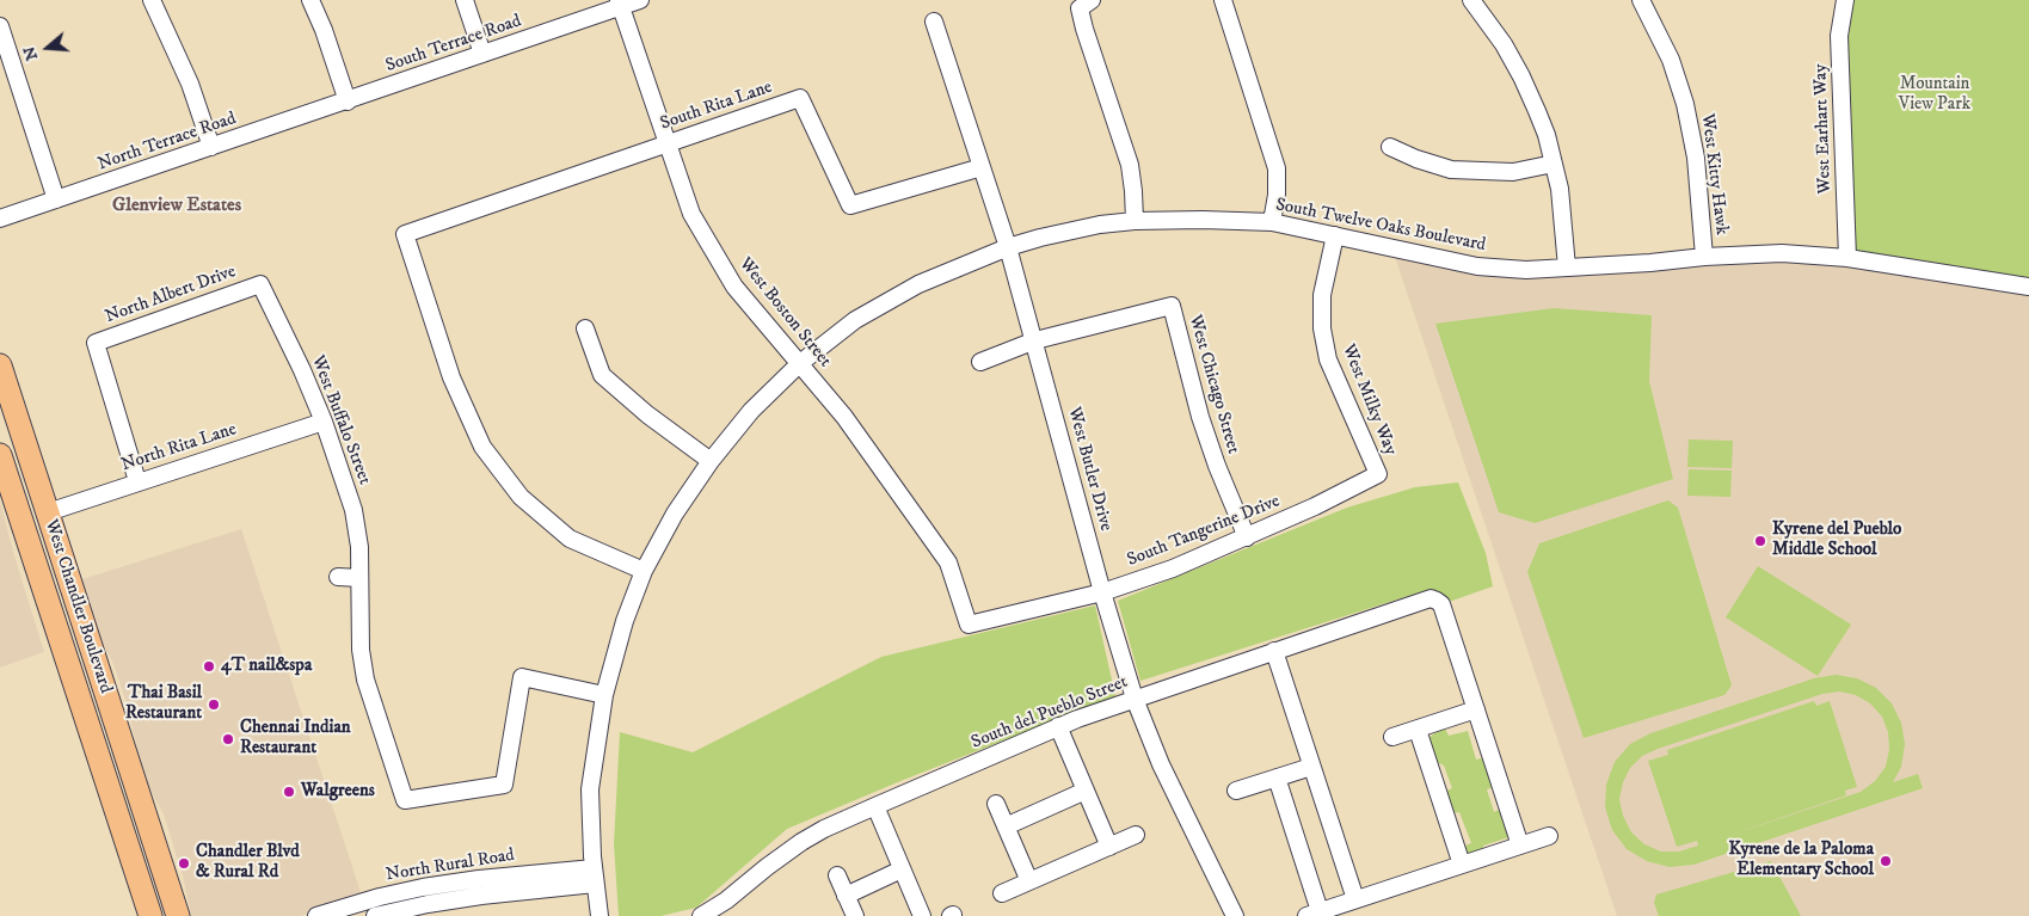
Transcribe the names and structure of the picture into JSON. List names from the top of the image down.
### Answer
{
  "streets": {
    "main road": ["West Chandler Boulevard"],
    "street": [
      "South Terrace Road",
      "South Rita Lane",
      "West Earhart Way",
      "North Terrace Road",
      "West Kitty Hawk",
      "South Twelve Oaks Boulevard",
      "North Albert Drive",
      "West Boston Street",
      "West Chicago Street",
      "West Milky Way",
      "West Buffalo Street",
      "North Rita Lane",
      "West Butler Drive",
      "South Tangerine Drive",
      "South del Pueblo Street",
      "North Rural Road"
    ]
  },
  "crossings": [
    ["South Terrace Road", "North Terrace Road"],
    ["South Terrace Road", "West Boston Street"],
    ["South Rita Lane", "South Twelve Oaks Boulevard"],
    ["South Rita Lane", "West Boston Street"],
    ["South Rita Lane", "West Butler Drive"],
    ["West Earhart Way", "South Twelve Oaks Boulevard"],
    ["West Kitty Hawk", "South Twelve Oaks Boulevard"],
    ["South Twelve Oaks Boulevard", "West Boston Street"],
    ["South Twelve Oaks Boulevard", "West Milky Way"],
    ["South Twelve Oaks Boulevard", "West Buffalo Street"],
    ["South Twelve Oaks Boulevard", "West Butler Drive"],
    ["South Twelve Oaks Boulevard", "North Rural Road"],
    ["North Albert Drive", "West Buffalo Street"],
    ["North Albert Drive", "North Rita Lane"],
    ["West Boston Street", "South Tangerine Drive"],
    ["West Chicago Street", "West Butler Drive"],
    ["West Chicago Street", "South Tangerine Drive"],
    ["West Milky Way", "South Tangerine Drive"],
    ["West Buffalo Street", "North Rita Lane"],
    ["North Rita Lane", "West Chandler Boulevard"],
    ["West Butler Drive", "South Tangerine Drive"],
    ["West Butler Drive", "South del Pueblo Street"]
  ],
  "districts": ["Glenview Estates"],
  "parks": ["Mountain View Park"],
  "places": [
    "Kyrene del Pueblo Middle School",
    "4T nail&spa",
    "Thai Basil Restaurant",
    "Chennai Indian Restaurant",
    "Walgreens",
    "Kyrene de la Paloma Elementary School",
    "Chandler Blvd & Rural Rd"
  ],
  "north": "left"
}
